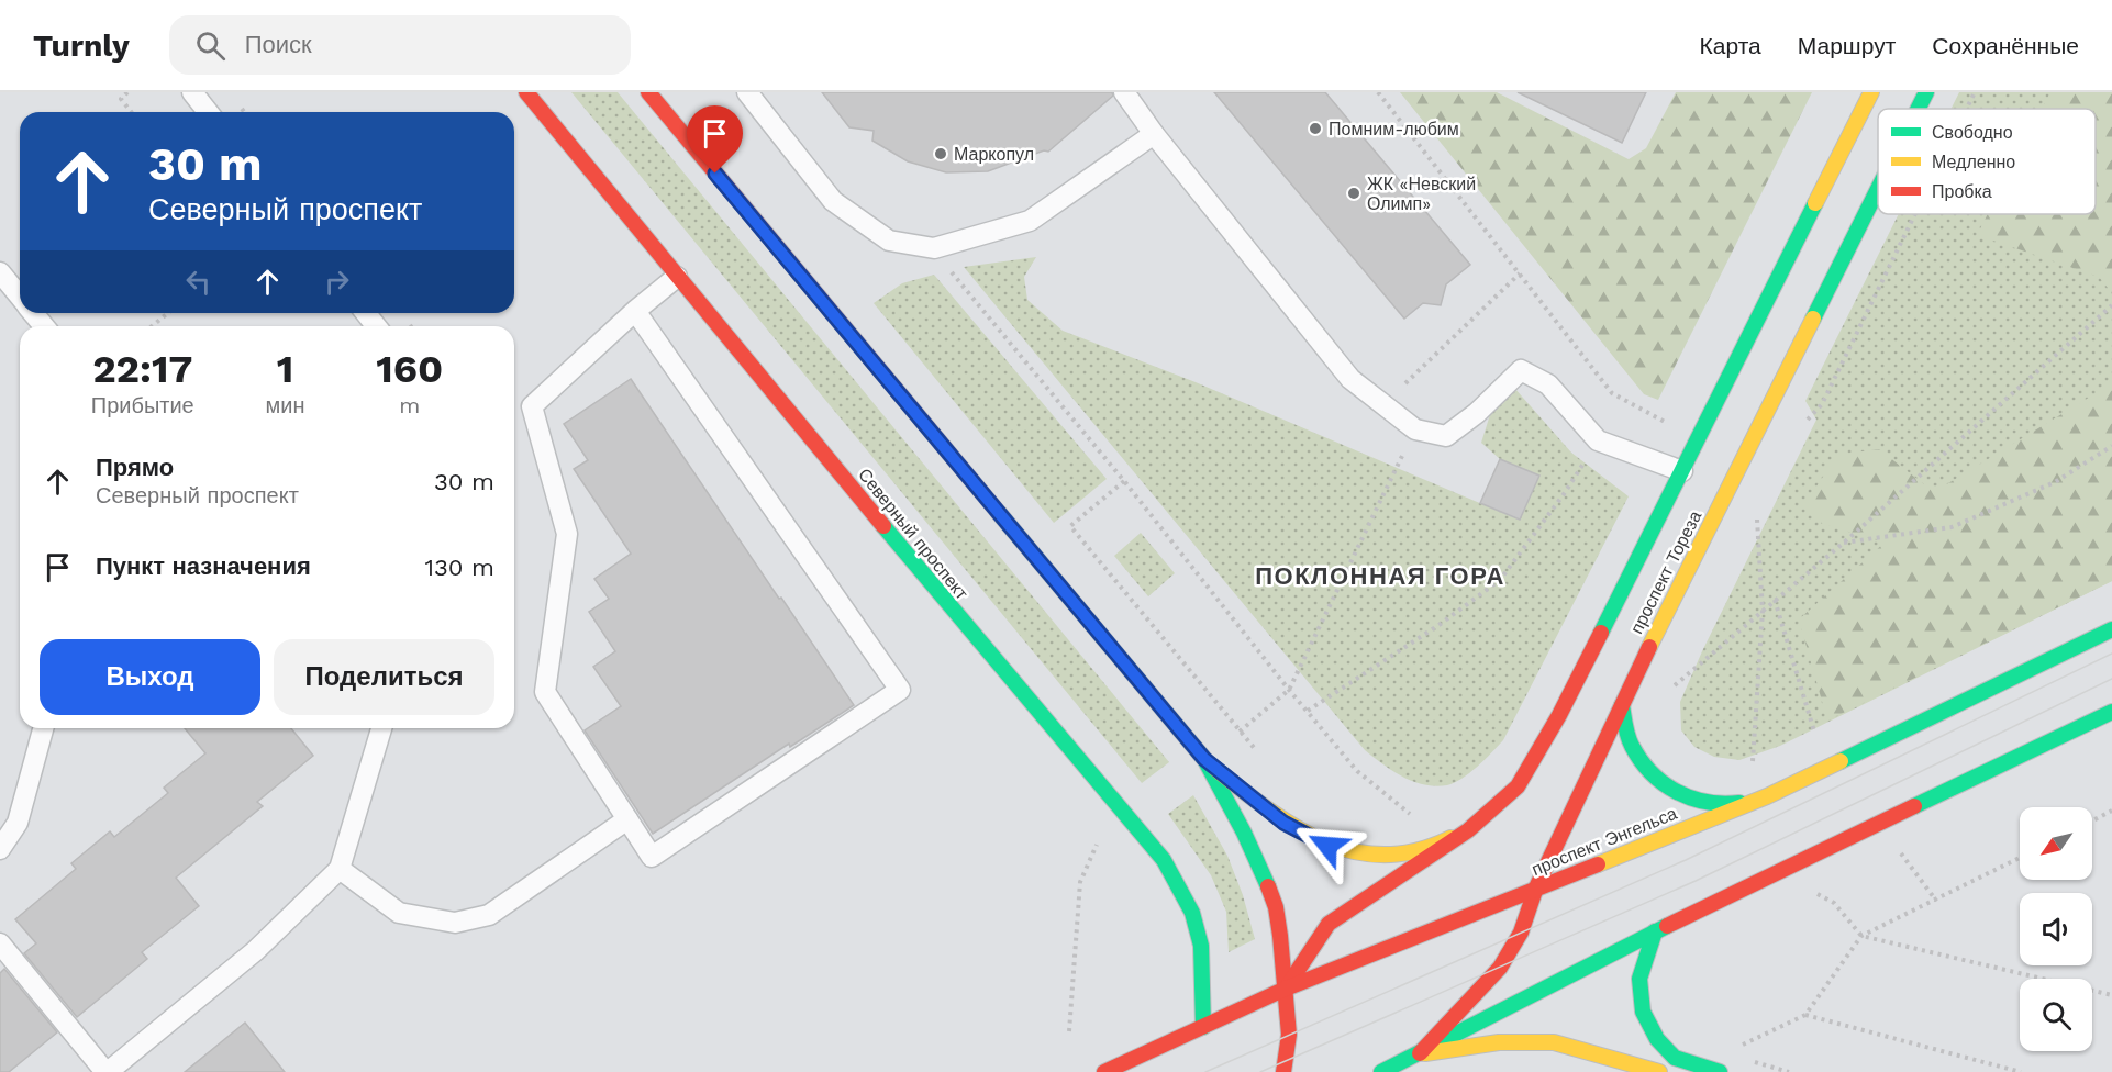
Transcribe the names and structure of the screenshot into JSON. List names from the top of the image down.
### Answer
{
  "streets": {
    "main road": ["Северный проспект", "проспект Тореза", "проспект Энгельса"]
  },
  "crossings": [
    ["Северный проспект", "проспект Энгельса"],
    ["проспект Тореза", "проспект Энгельса"]
  ],
  "districts": ["ПОКЛОННАЯ ГОРА"],
  "places": ["Помним-любим", "Маркопул", "ЖК «Невский Олимп»"],
  "legend": ["Свободно", "Медленно", "Пробка"],
  "north": "bottom left",
  "page": {
    "header": "Turnly",
    "search": "Поиск",
    "nav": ["Карта", "Маршрут", "Сохранённые"],
    "turn": ["30 m", "Северный проспект"],
    "eta": [
      "22:17",
      "Прибытие",
      "1",
      "мин",
      "160",
      "m"
    ],
    "list": [
      {
        "name": "Прямо",
        "note": "Северный проспект",
        "value": "30 m"
      },
      {
        "name": "Пункт назначения",
        "value": "130 m"
      }
    ],
    "buttons": ["Выход", "Поделиться"]
  }
}
